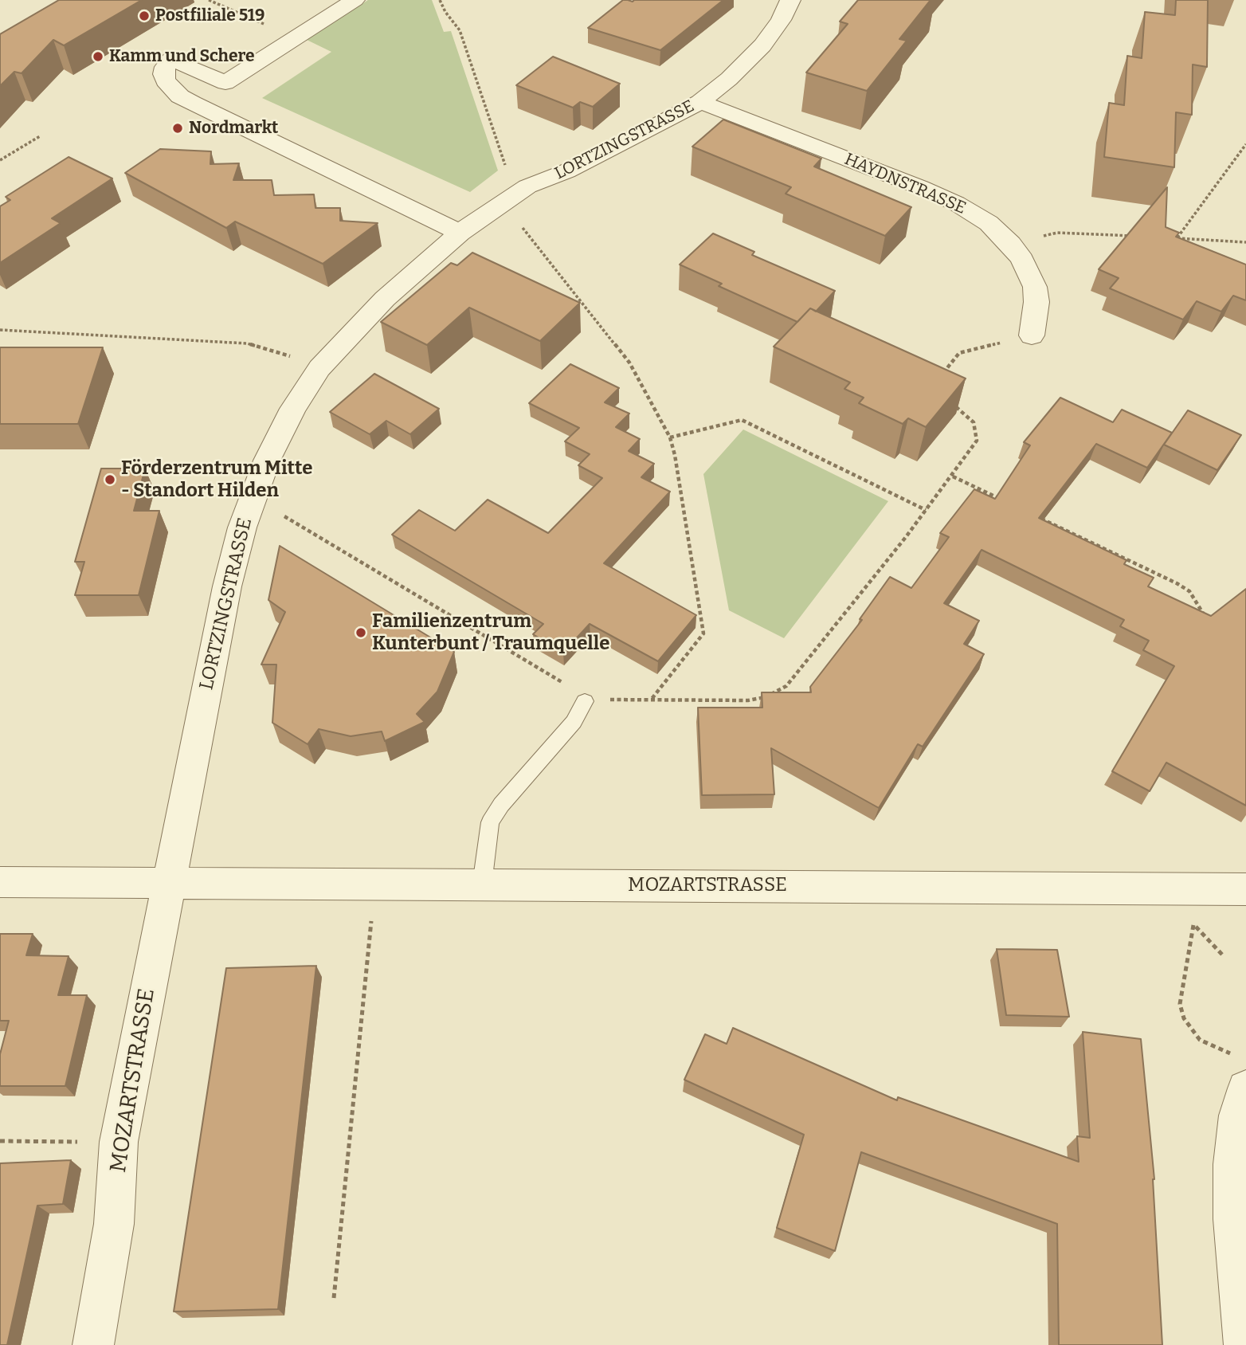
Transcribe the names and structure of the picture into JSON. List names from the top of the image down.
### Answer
{
  "streets": {
    "street": ["LORTZINGSTRASSE", "HAYDNSTRASSE", "MOZARTSTRASSE"]
  },
  "crossings": [
    ["LORTZINGSTRASSE", "HAYDNSTRASSE"],
    ["LORTZINGSTRASSE", "MOZARTSTRASSE"]
  ],
  "places": [
    "Postfiliale 519",
    "Kamm und Schere",
    "Nordmarkt",
    "Förderzentrum Mitte - Standort Hilden",
    "Familienzentrum Kunterbunt / Traumquelle"
  ]
}
